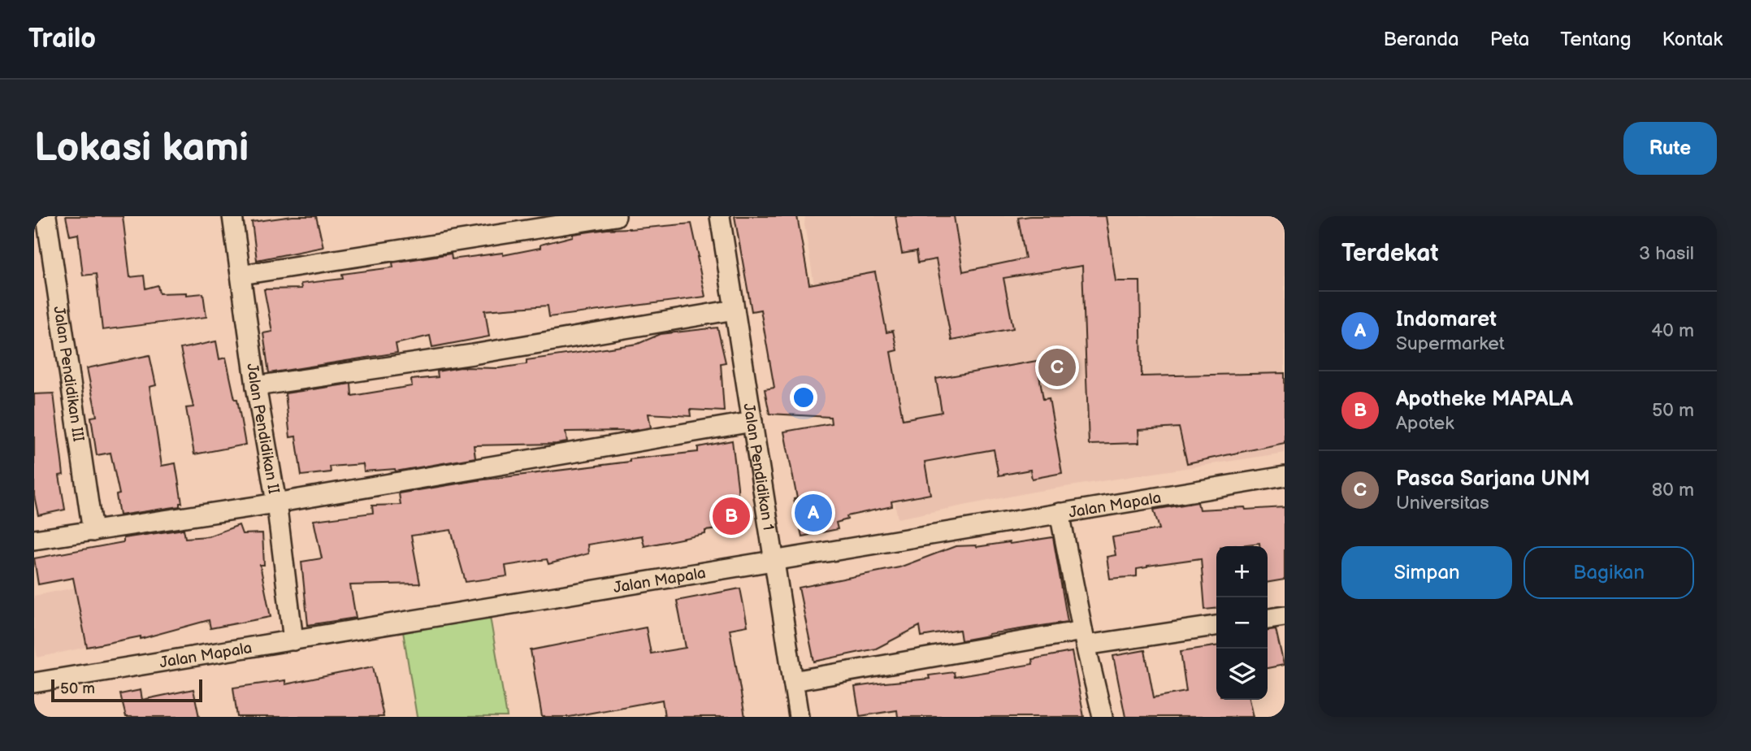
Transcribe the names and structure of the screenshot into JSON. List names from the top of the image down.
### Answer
{
  "streets": {
    "street": [
      "Jalan Pendidikan III",
      "Jalan Pendidikan II",
      "Jalan Pendidikan 1",
      "Jalan Mapala"
    ]
  },
  "crossings": [
    ["Jalan Pendidikan II", "Jalan Mapala"],
    ["Jalan Pendidikan 1", "Jalan Mapala"]
  ],
  "scale_bar": "50 m",
  "page": {
    "header": "Trailo",
    "nav": [
      "Beranda",
      "Peta",
      "Tentang",
      "Kontak"
    ],
    "buttons": [
      "Rute",
      ["Simpan", "Bagikan"]
    ],
    "title": "Lokasi kami",
    "heading": ["Terdekat", "3 hasil"],
    "list": [
      {
        "mark": "A",
        "name": "Indomaret",
        "note": "Supermarket",
        "value": "40 m"
      },
      {
        "mark": "B",
        "name": "Apotheke MAPALA",
        "note": "Apotek",
        "value": "50 m"
      },
      {
        "mark": "C",
        "name": "Pasca Sarjana UNM",
        "note": "Universitas",
        "value": "80 m"
      }
    ],
    "pins": ["C", "A", "B"],
    "map_buttons": ["+", "−"],
    "scale": "50 m"
  }
}
